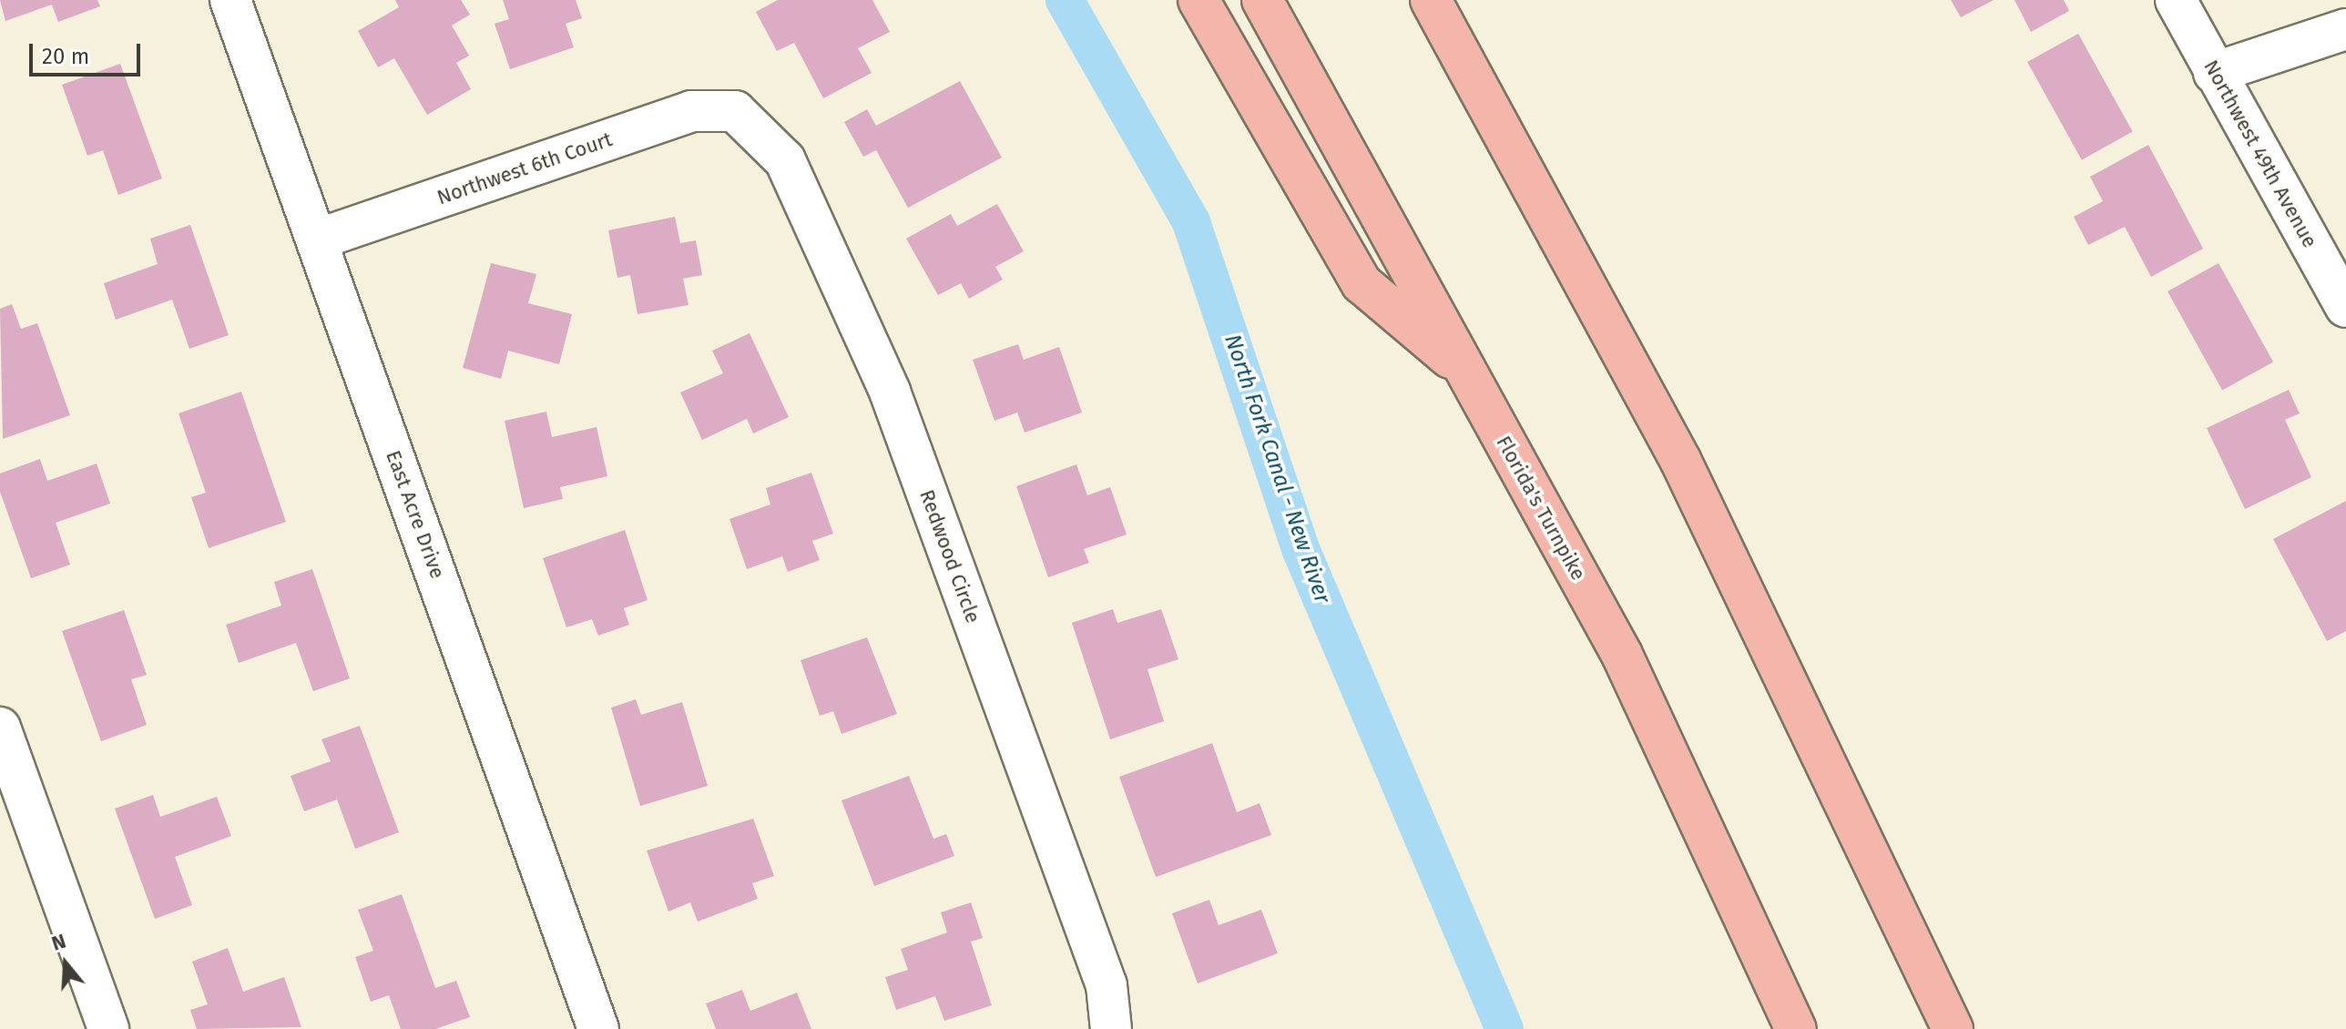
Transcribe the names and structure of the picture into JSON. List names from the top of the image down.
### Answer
{
  "streets": {
    "highway": ["Florida's Turnpike"],
    "street": [
      "Northwest 49th Avenue",
      "Northwest 6th Court",
      "East Acre Drive",
      "Redwood Circle"
    ]
  },
  "crossings": [
    ["Northwest 6th Court", "East Acre Drive"],
    ["Northwest 6th Court", "Redwood Circle"]
  ],
  "water": ["North Fork Canal - New River"],
  "scale_bar": "20 m",
  "north": "top"
}
